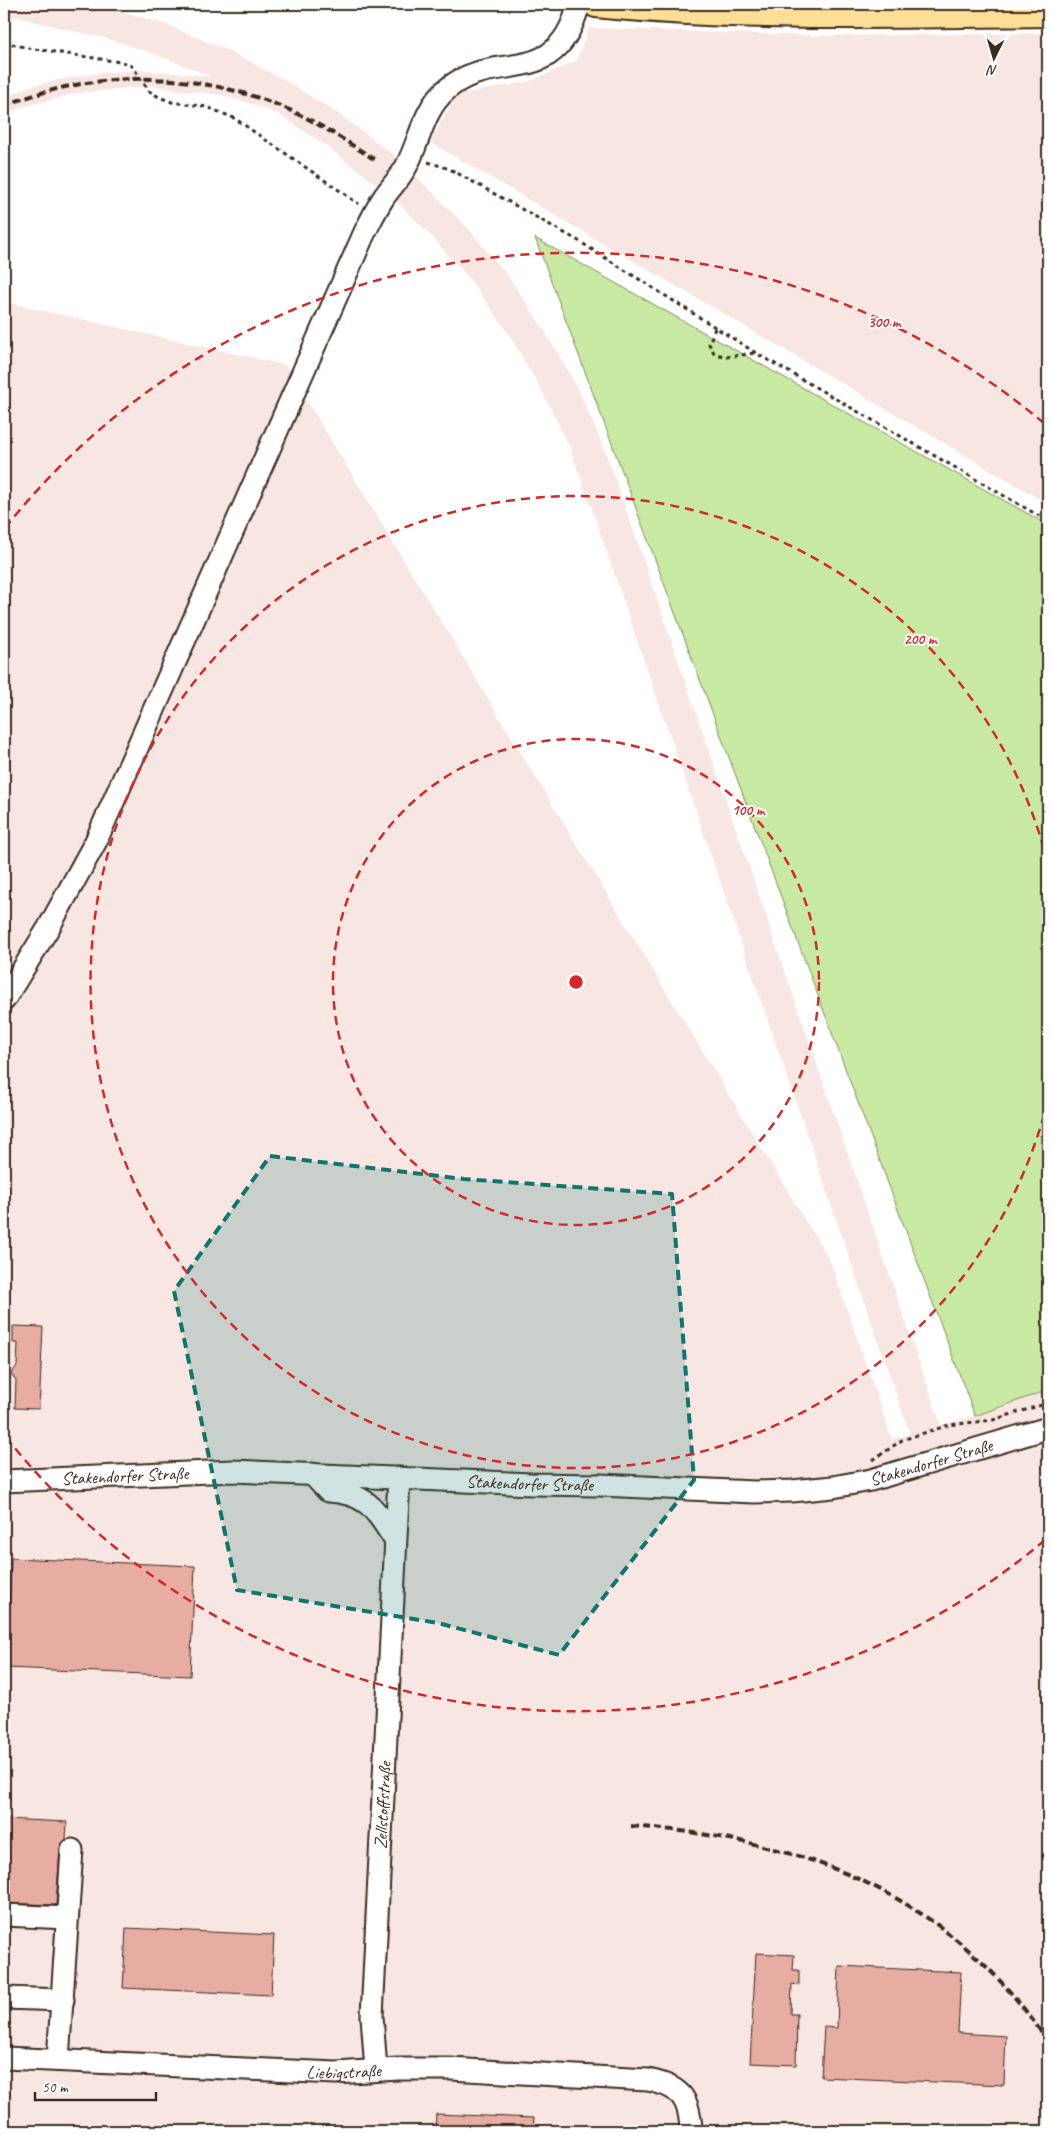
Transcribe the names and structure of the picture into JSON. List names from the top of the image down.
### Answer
{
  "streets": {
    "street": ["Stakendorfer Straße", "Zellstoffstraße", "Liebigstraße"]
  },
  "crossings": [
    ["Stakendorfer Straße", "Zellstoffstraße"],
    ["Zellstoffstraße", "Liebigstraße"]
  ],
  "scale_bar": "50 m",
  "north": "bottom",
  "rings": ["300 m", "200 m", "100 m"]
}
